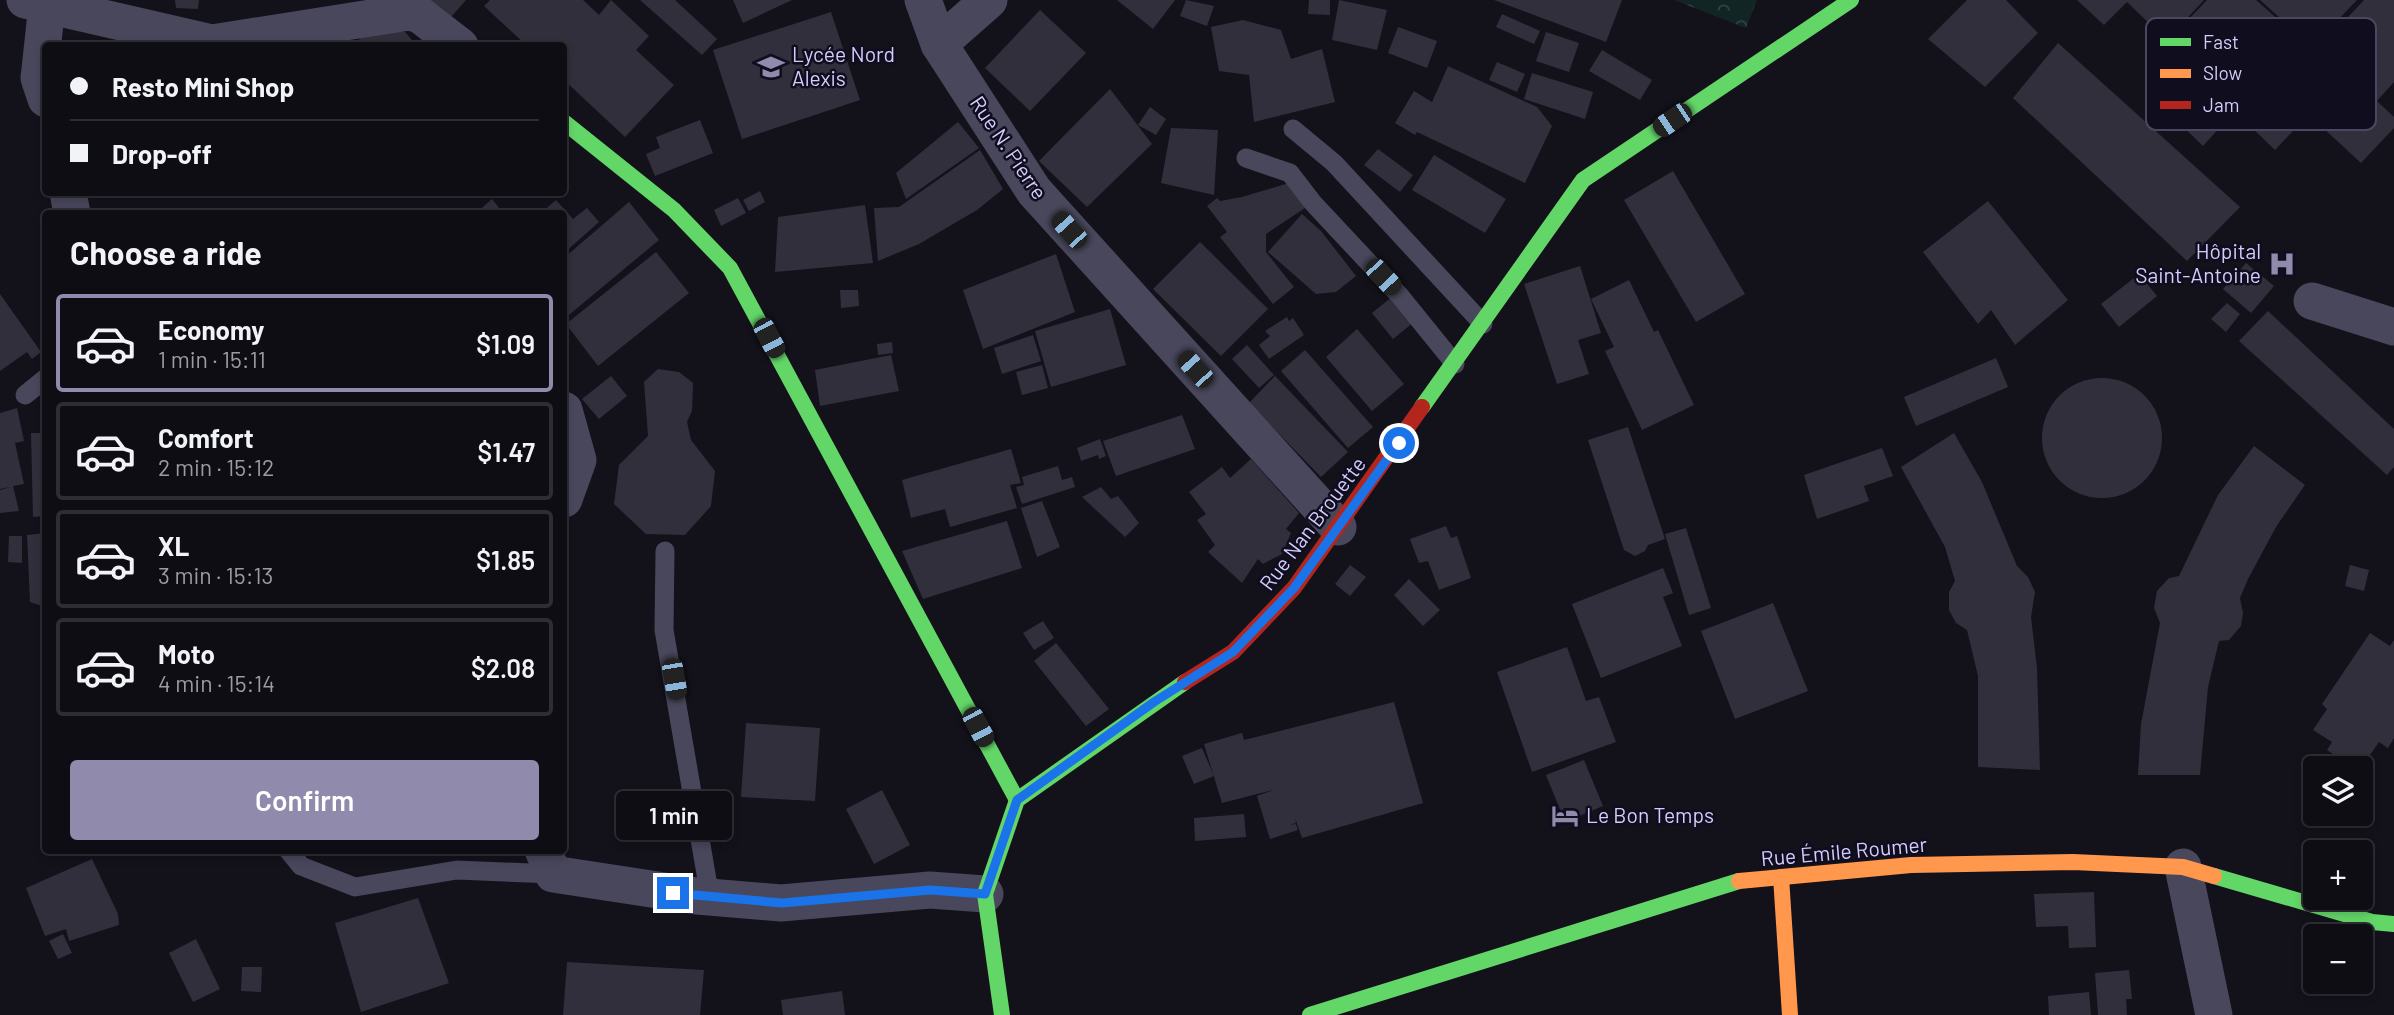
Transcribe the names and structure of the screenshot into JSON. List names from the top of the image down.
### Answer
{
  "streets": {
    "street": ["Rue N. Pierre", "Rue Nan Brouette", "Rue Émile Roumer"]
  },
  "crossings": [
    ["Rue N. Pierre", "Rue Nan Brouette"]
  ],
  "places": {
    "school or university": ["Lycée Nord Alexis"],
    "hospital": ["Hôpital Saint-Antoine"],
    "hotel": ["Le Bon Temps"]
  },
  "legend": ["Fast", "Slow", "Jam"],
  "page": {
    "banner": ["Resto Mini Shop", "Drop-off"],
    "heading": "Choose a ride",
    "list": [
      {
        "name": "Economy",
        "note": "1 min · 15:11",
        "value": "$1.09"
      },
      {
        "name": "Comfort",
        "note": "2 min · 15:12",
        "value": "$1.47"
      },
      {
        "name": "XL",
        "note": "3 min · 15:13",
        "value": "$1.85"
      },
      {
        "name": "Moto",
        "note": "4 min · 15:14",
        "value": "$2.08"
      }
    ],
    "buttons": "Confirm",
    "map_buttons": ["+", "−"],
    "bubble": "1 min"
  }
}
